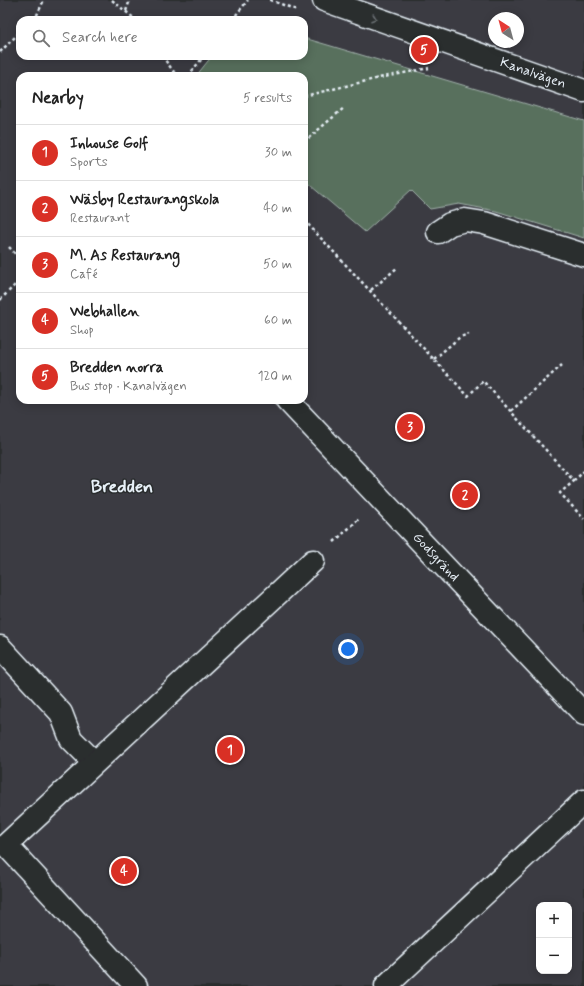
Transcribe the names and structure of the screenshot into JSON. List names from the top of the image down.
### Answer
{
  "streets": {
    "street": ["Kanalvägen", "Godsgränd"]
  },
  "districts": ["Bredden"],
  "north": "top left",
  "page": {
    "search": "Search here",
    "pins": [
      "5",
      "3",
      "2",
      "1",
      "4"
    ],
    "heading": ["Nearby", "5 results"],
    "list": [
      {
        "mark": "1",
        "name": "Inhouse Golf",
        "note": "Sports",
        "value": "30 m"
      },
      {
        "mark": "2",
        "name": "Wäsby Restaurangskola",
        "note": "Restaurant",
        "value": "40 m"
      },
      {
        "mark": "3",
        "name": "M. As Restaurang",
        "note": "Café",
        "value": "50 m"
      },
      {
        "mark": "4",
        "name": "Webhallen",
        "note": "Shop",
        "value": "60 m"
      },
      {
        "mark": "5",
        "name": "Bredden norra",
        "note": "Bus stop · Kanalvägen",
        "value": "120 m"
      }
    ],
    "map_buttons": ["+", "−"]
  }
}
